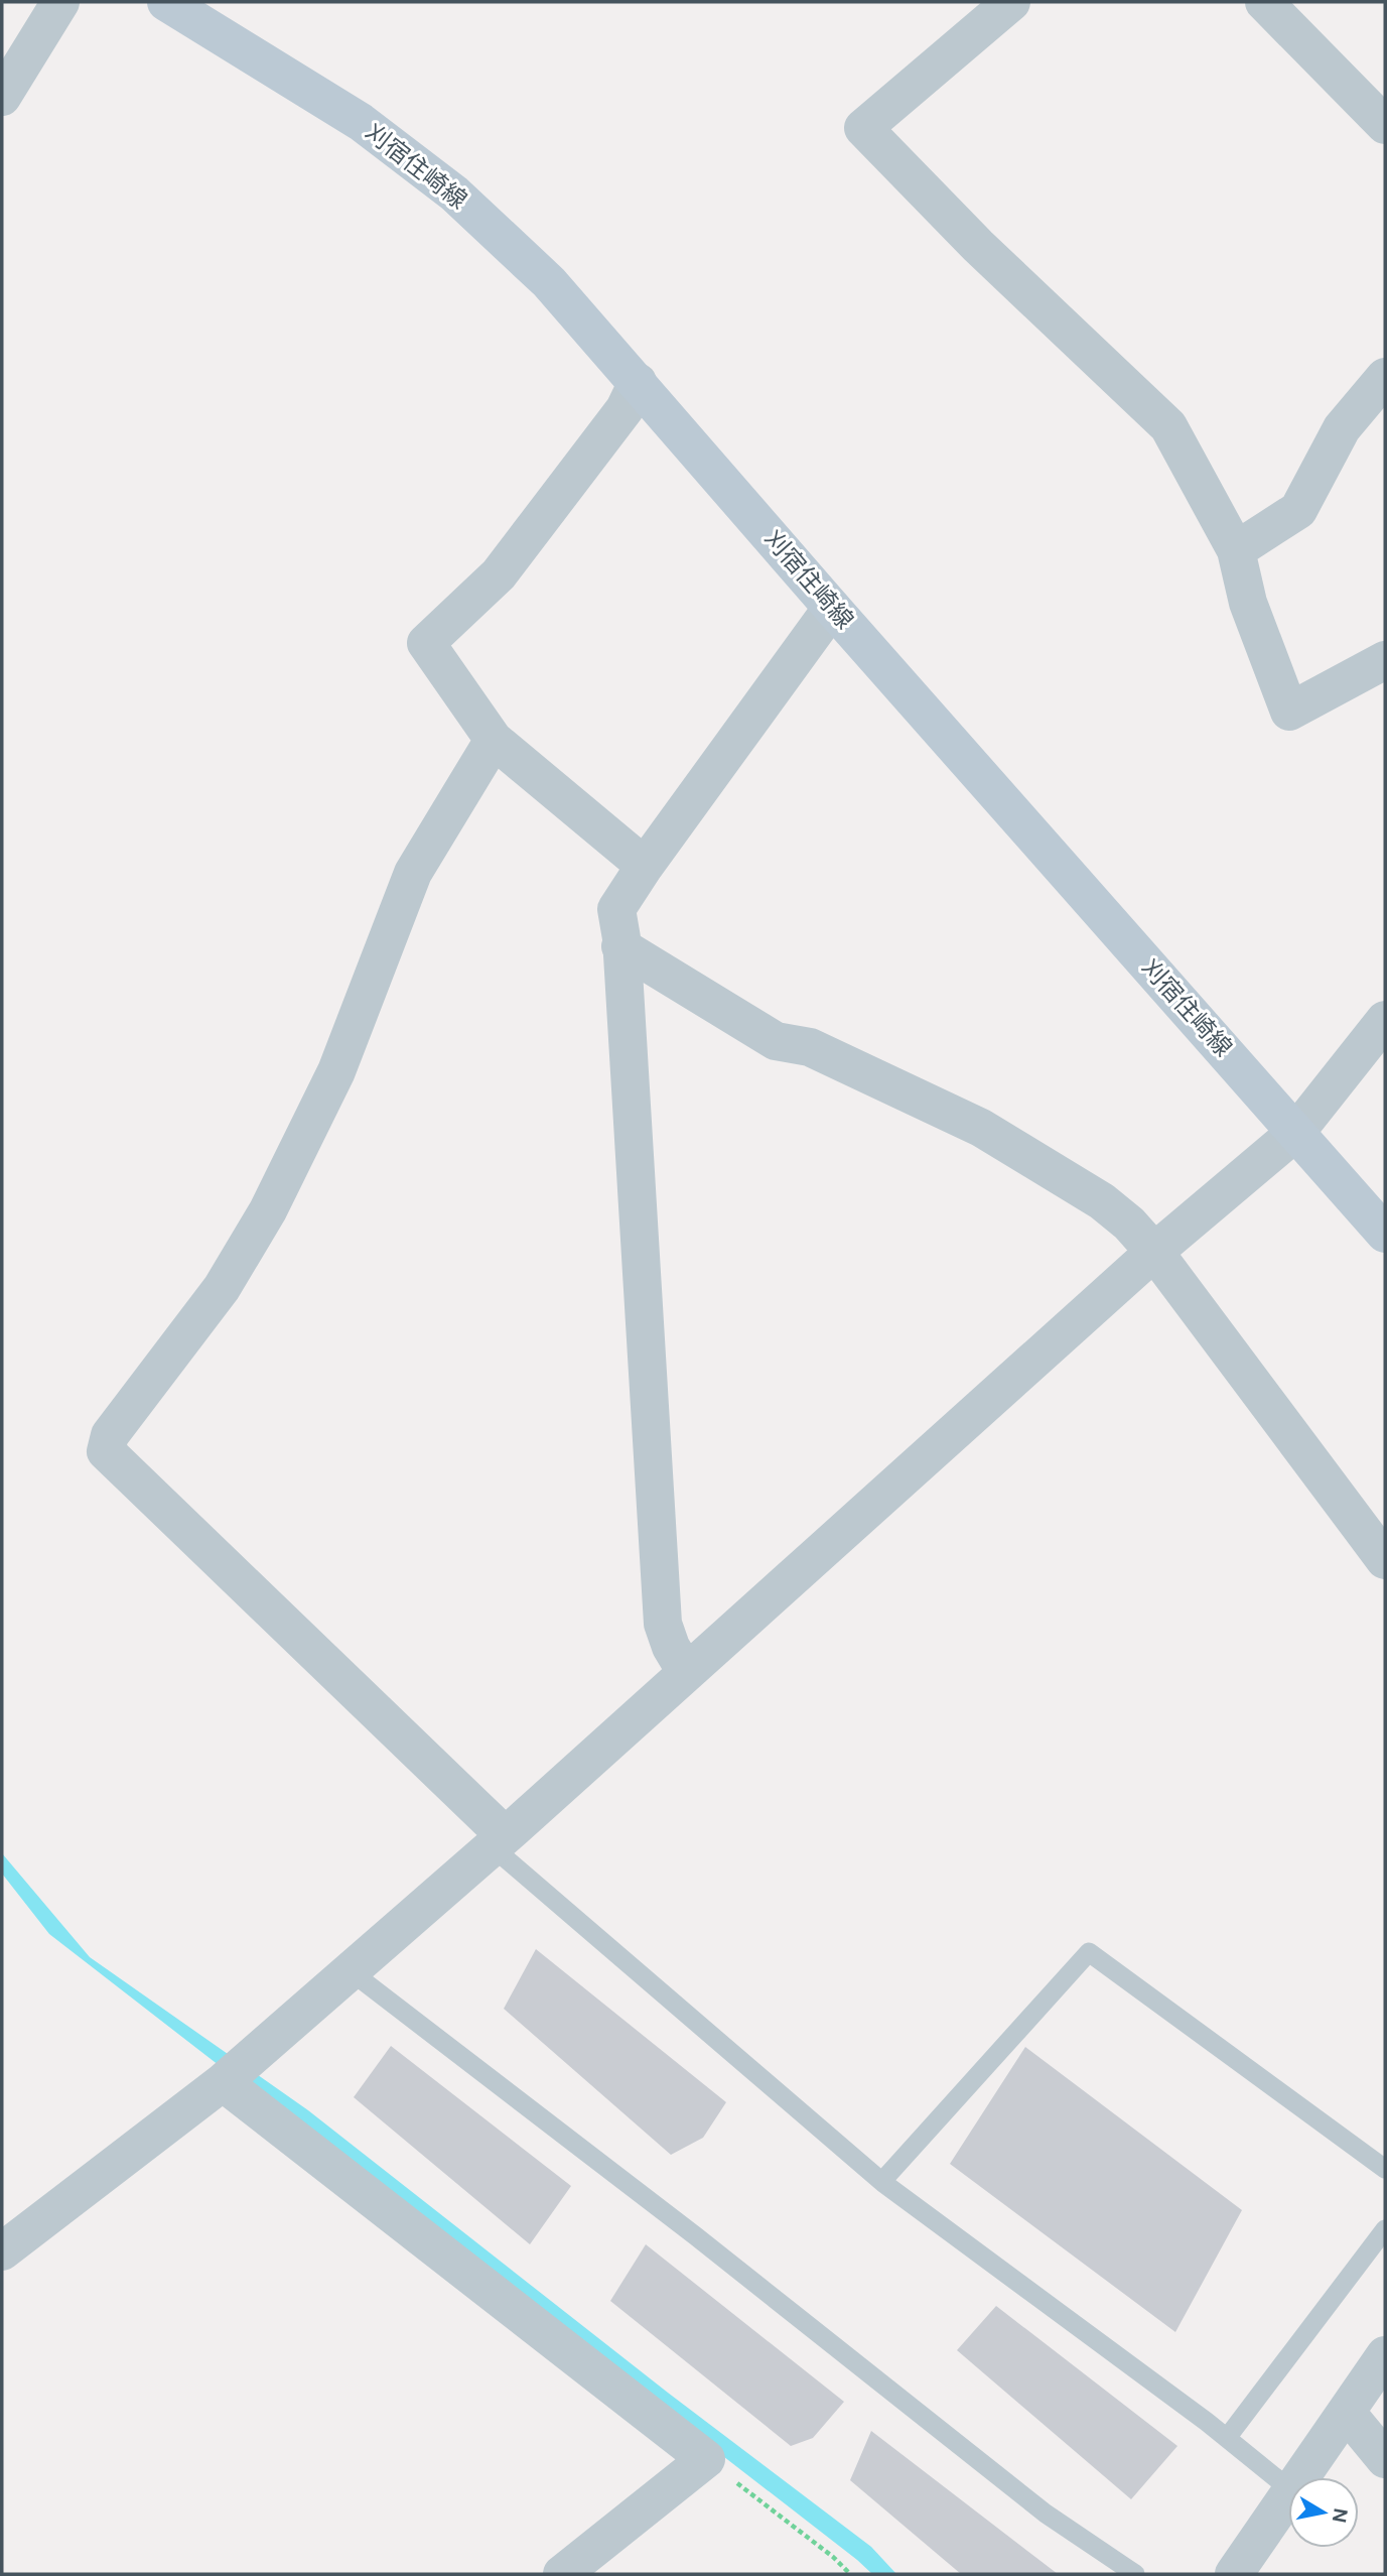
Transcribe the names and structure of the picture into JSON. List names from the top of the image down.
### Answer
{
  "streets": {
    "main road": ["刈宿住崎線"]
  },
  "north": "right"
}
